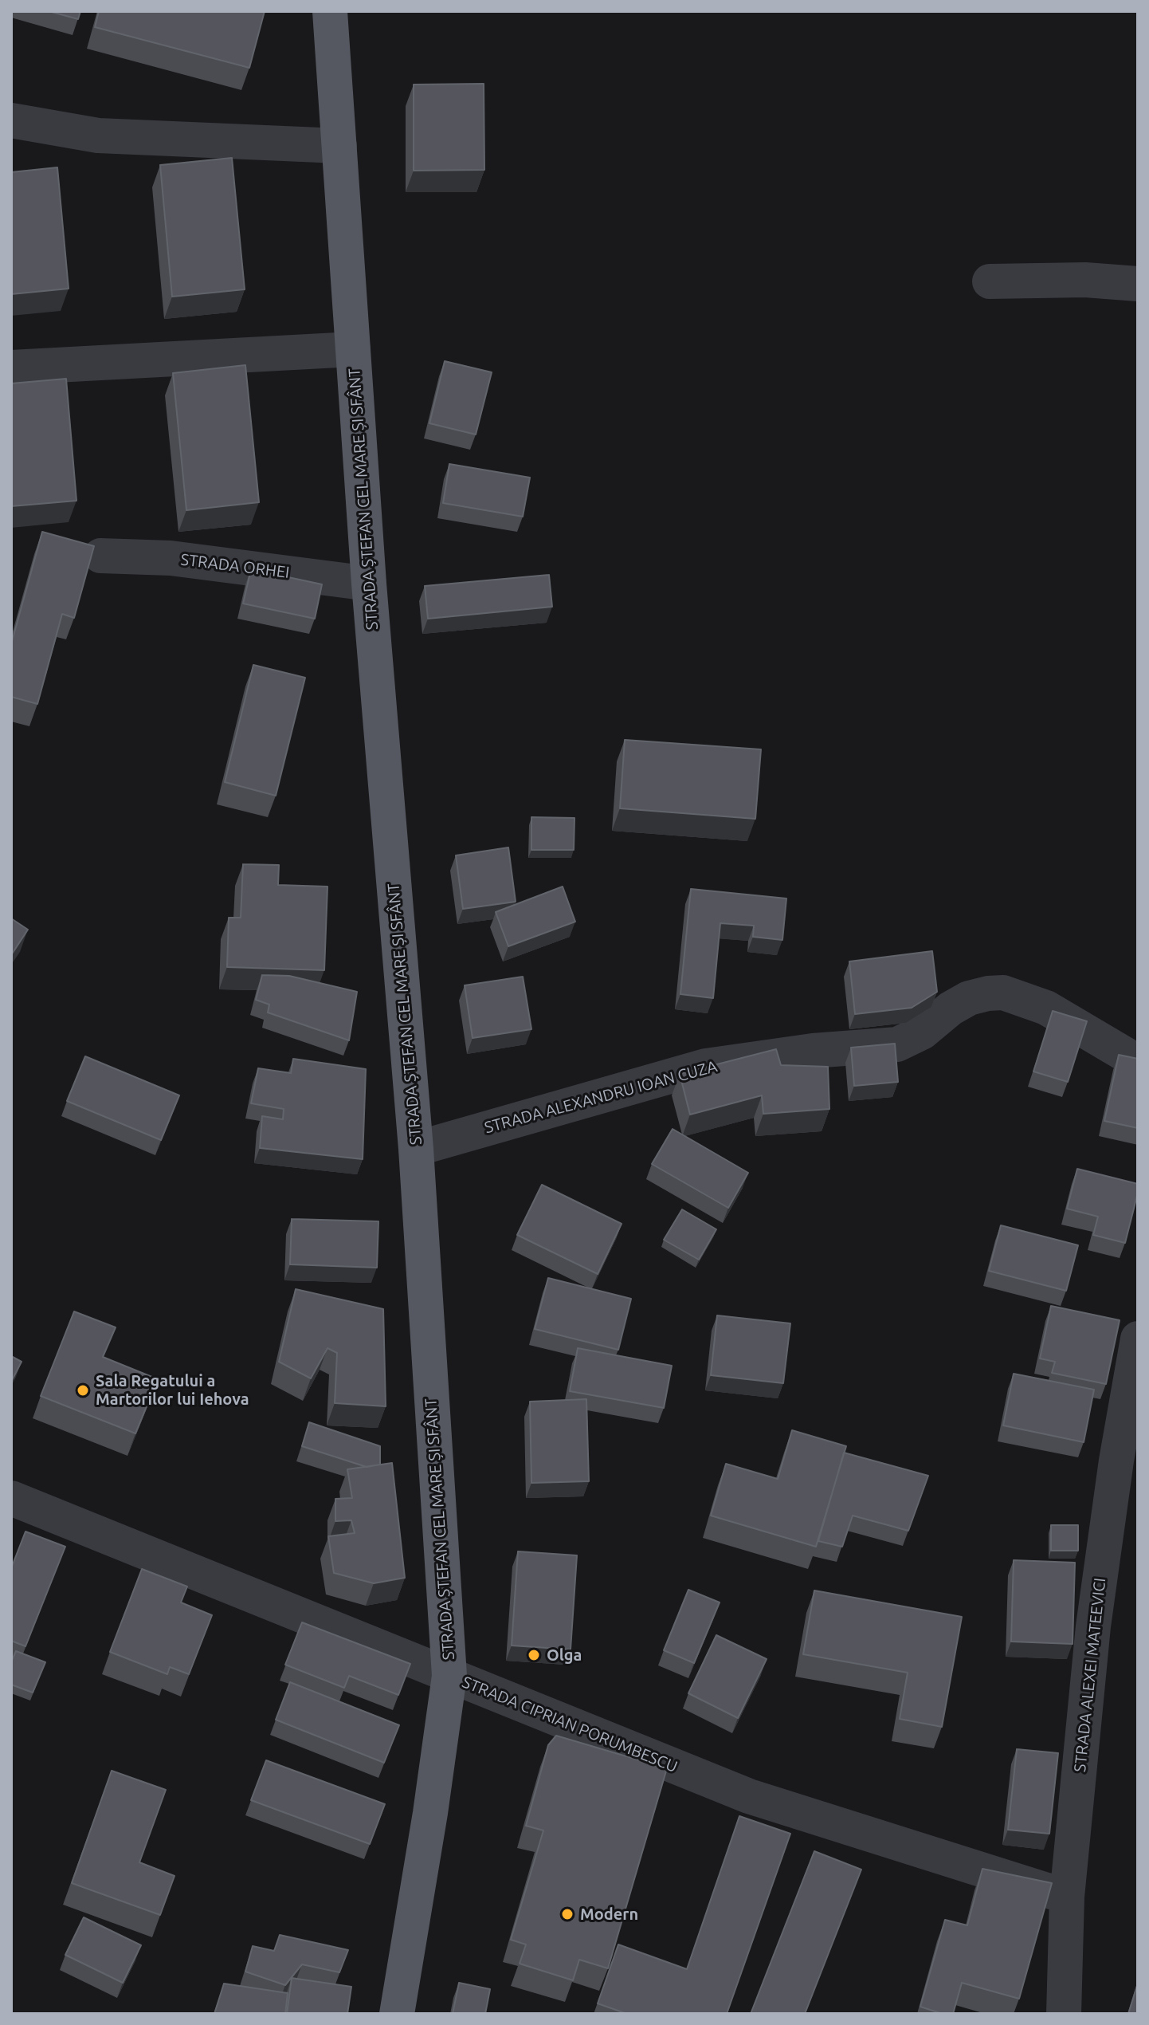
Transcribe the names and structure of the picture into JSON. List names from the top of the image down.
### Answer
{
  "streets": {
    "main road": ["STRADA ȘTEFAN CEL MARE ȘI SFÂNT"],
    "street": [
      "STRADA ORHEI",
      "STRADA ALEXANDRU IOAN CUZA",
      "STRADA ALEXEI MATEEVICI",
      "STRADA CIPRIAN PORUMBESCU"
    ]
  },
  "crossings": [
    ["STRADA ȘTEFAN CEL MARE ȘI SFÂNT", "STRADA ORHEI"],
    ["STRADA ȘTEFAN CEL MARE ȘI SFÂNT", "STRADA ALEXANDRU IOAN CUZA"],
    ["STRADA ȘTEFAN CEL MARE ȘI SFÂNT", "STRADA CIPRIAN PORUMBESCU"],
    ["STRADA ALEXEI MATEEVICI", "STRADA CIPRIAN PORUMBESCU"]
  ],
  "places": ["Sala Regatului a Martorilor lui Iehova", "Olga", "Modern"]
}
